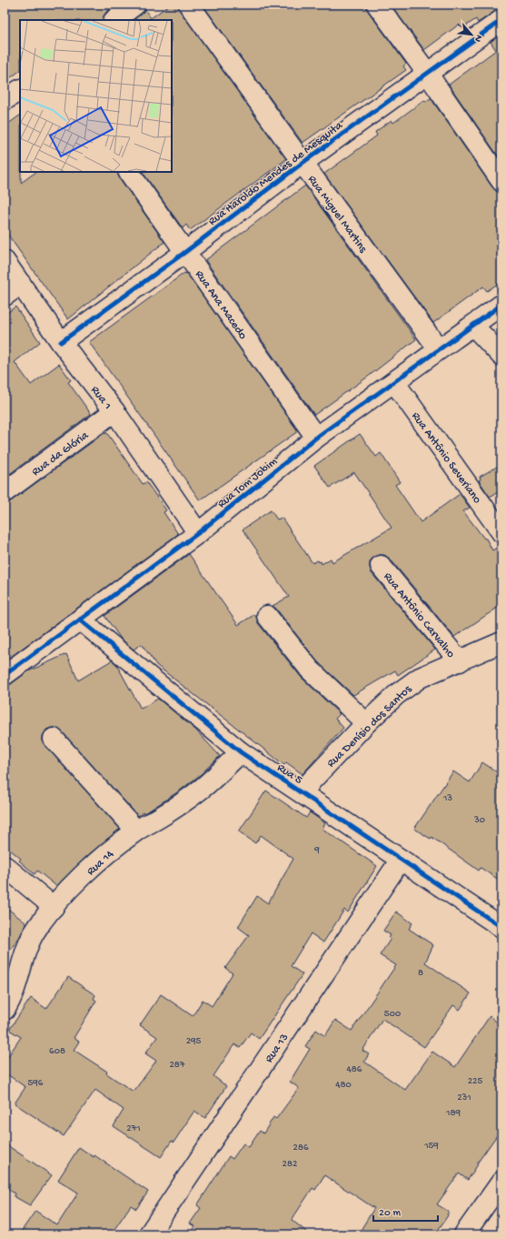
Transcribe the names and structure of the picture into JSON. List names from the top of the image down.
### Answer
{
  "streets": {
    "street": [
      "Rua Haroldo Mendes de Mesquita",
      "Rua Miguel Martins",
      "Rua Ana Macedo",
      "Rua 1",
      "Rua da Glória",
      "Rua Antônio Severiano",
      "Rua Tom Jobim",
      "Rua Antônio Carvalho",
      "Rua Denísio dos Santos",
      "Rua 5",
      "Rua 14",
      "Rua 13"
    ]
  },
  "crossings": [
    ["Rua Haroldo Mendes de Mesquita", "Rua Miguel Martins"],
    ["Rua Haroldo Mendes de Mesquita", "Rua Ana Macedo"],
    ["Rua Haroldo Mendes de Mesquita", "Rua 1"],
    ["Rua Miguel Martins", "Rua Tom Jobim"],
    ["Rua Ana Macedo", "Rua Tom Jobim"],
    ["Rua 1", "Rua da Glória"],
    ["Rua 1", "Rua Tom Jobim"],
    ["Rua Antônio Severiano", "Rua Tom Jobim"],
    ["Rua Tom Jobim", "Rua 5"],
    ["Rua Antônio Carvalho", "Rua Denísio dos Santos"],
    ["Rua Denísio dos Santos", "Rua 5"],
    ["Rua 5", "Rua 14"],
    ["Rua 5", "Rua 13"]
  ],
  "house_numbers": [
    "13",
    "30",
    "9",
    "8",
    "500",
    "295",
    "608",
    "287",
    "486",
    "225",
    "596",
    "480",
    "231",
    "189",
    "271",
    "159",
    "286",
    "282"
  ],
  "scale_bar": "20 m",
  "north": "bottom right"
}
